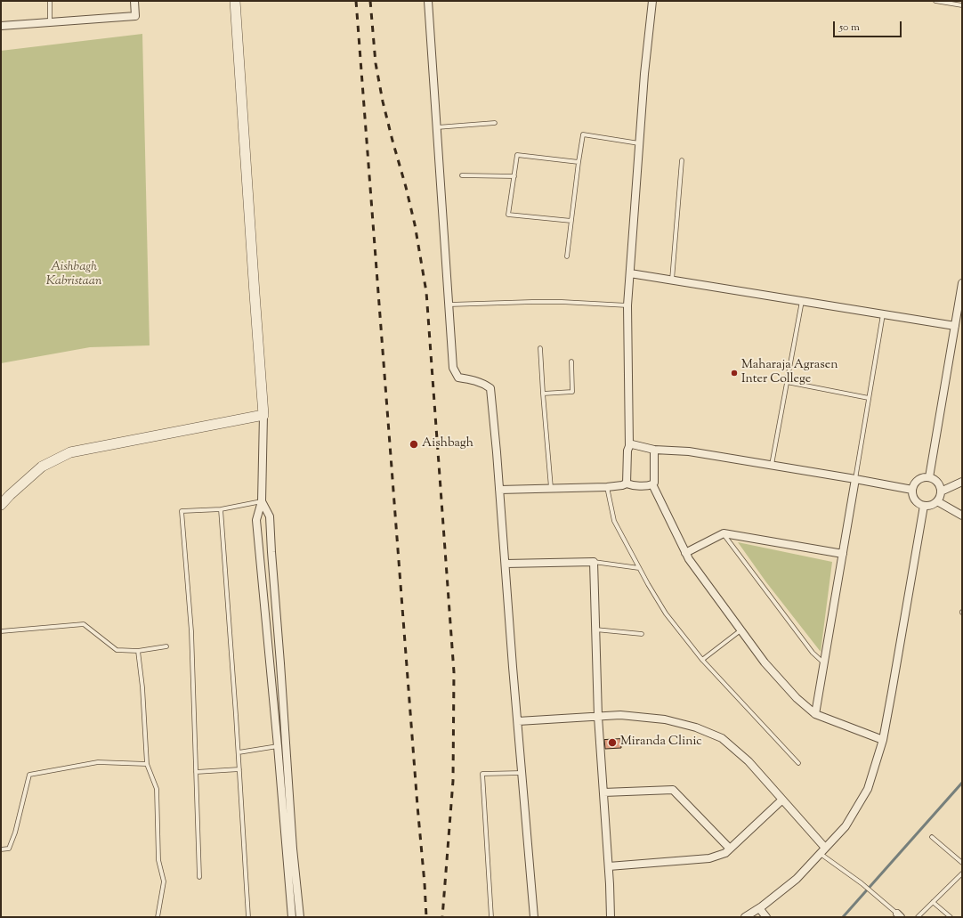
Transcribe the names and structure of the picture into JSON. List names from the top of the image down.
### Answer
{
  "parks": ["Aishbagh Kabristaan"],
  "places": ["Maharaja Agrasen Inter College", "Aishbagh", "Miranda Clinic"],
  "scale_bar": "50 m"
}
